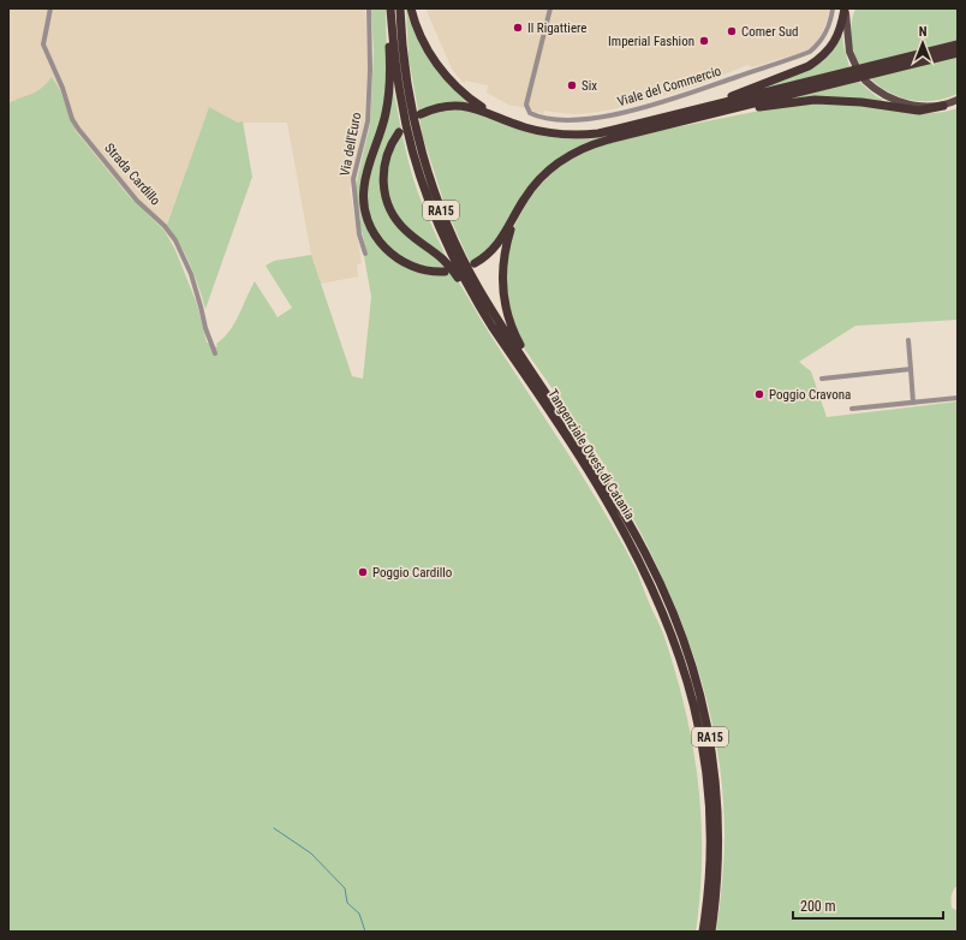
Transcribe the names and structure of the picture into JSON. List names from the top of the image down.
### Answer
{
  "streets": {
    "highway": ["RA15", "Tangenziale Ovest di Catania"],
    "street": ["Viale del Commercio", "Via dell'Euro", "Strada Cardillo"]
  },
  "places": [
    "Il Rigattiere",
    "Comer Sud",
    "Imperial Fashion",
    "Six",
    "Poggio Cravona",
    "Poggio Cardillo"
  ],
  "scale_bar": "200 m",
  "north": "top"
}
